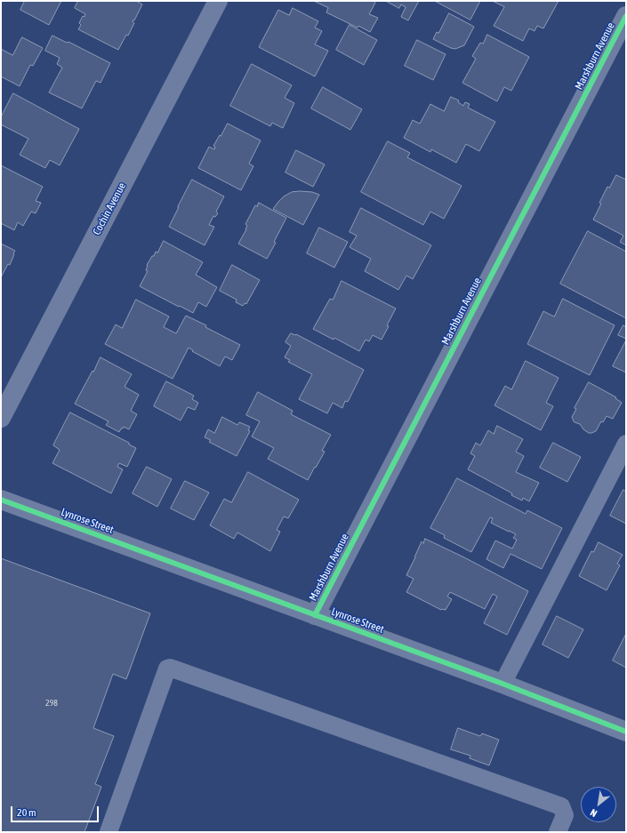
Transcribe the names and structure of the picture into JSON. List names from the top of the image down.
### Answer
{
  "streets": {
    "street": ["Marshburn Avenue", "Cochin Avenue", "Lynrose Street"]
  },
  "crossings": [
    ["Marshburn Avenue", "Lynrose Street"]
  ],
  "house_numbers": ["298"],
  "scale_bar": "20 m",
  "north": "bottom left"
}
